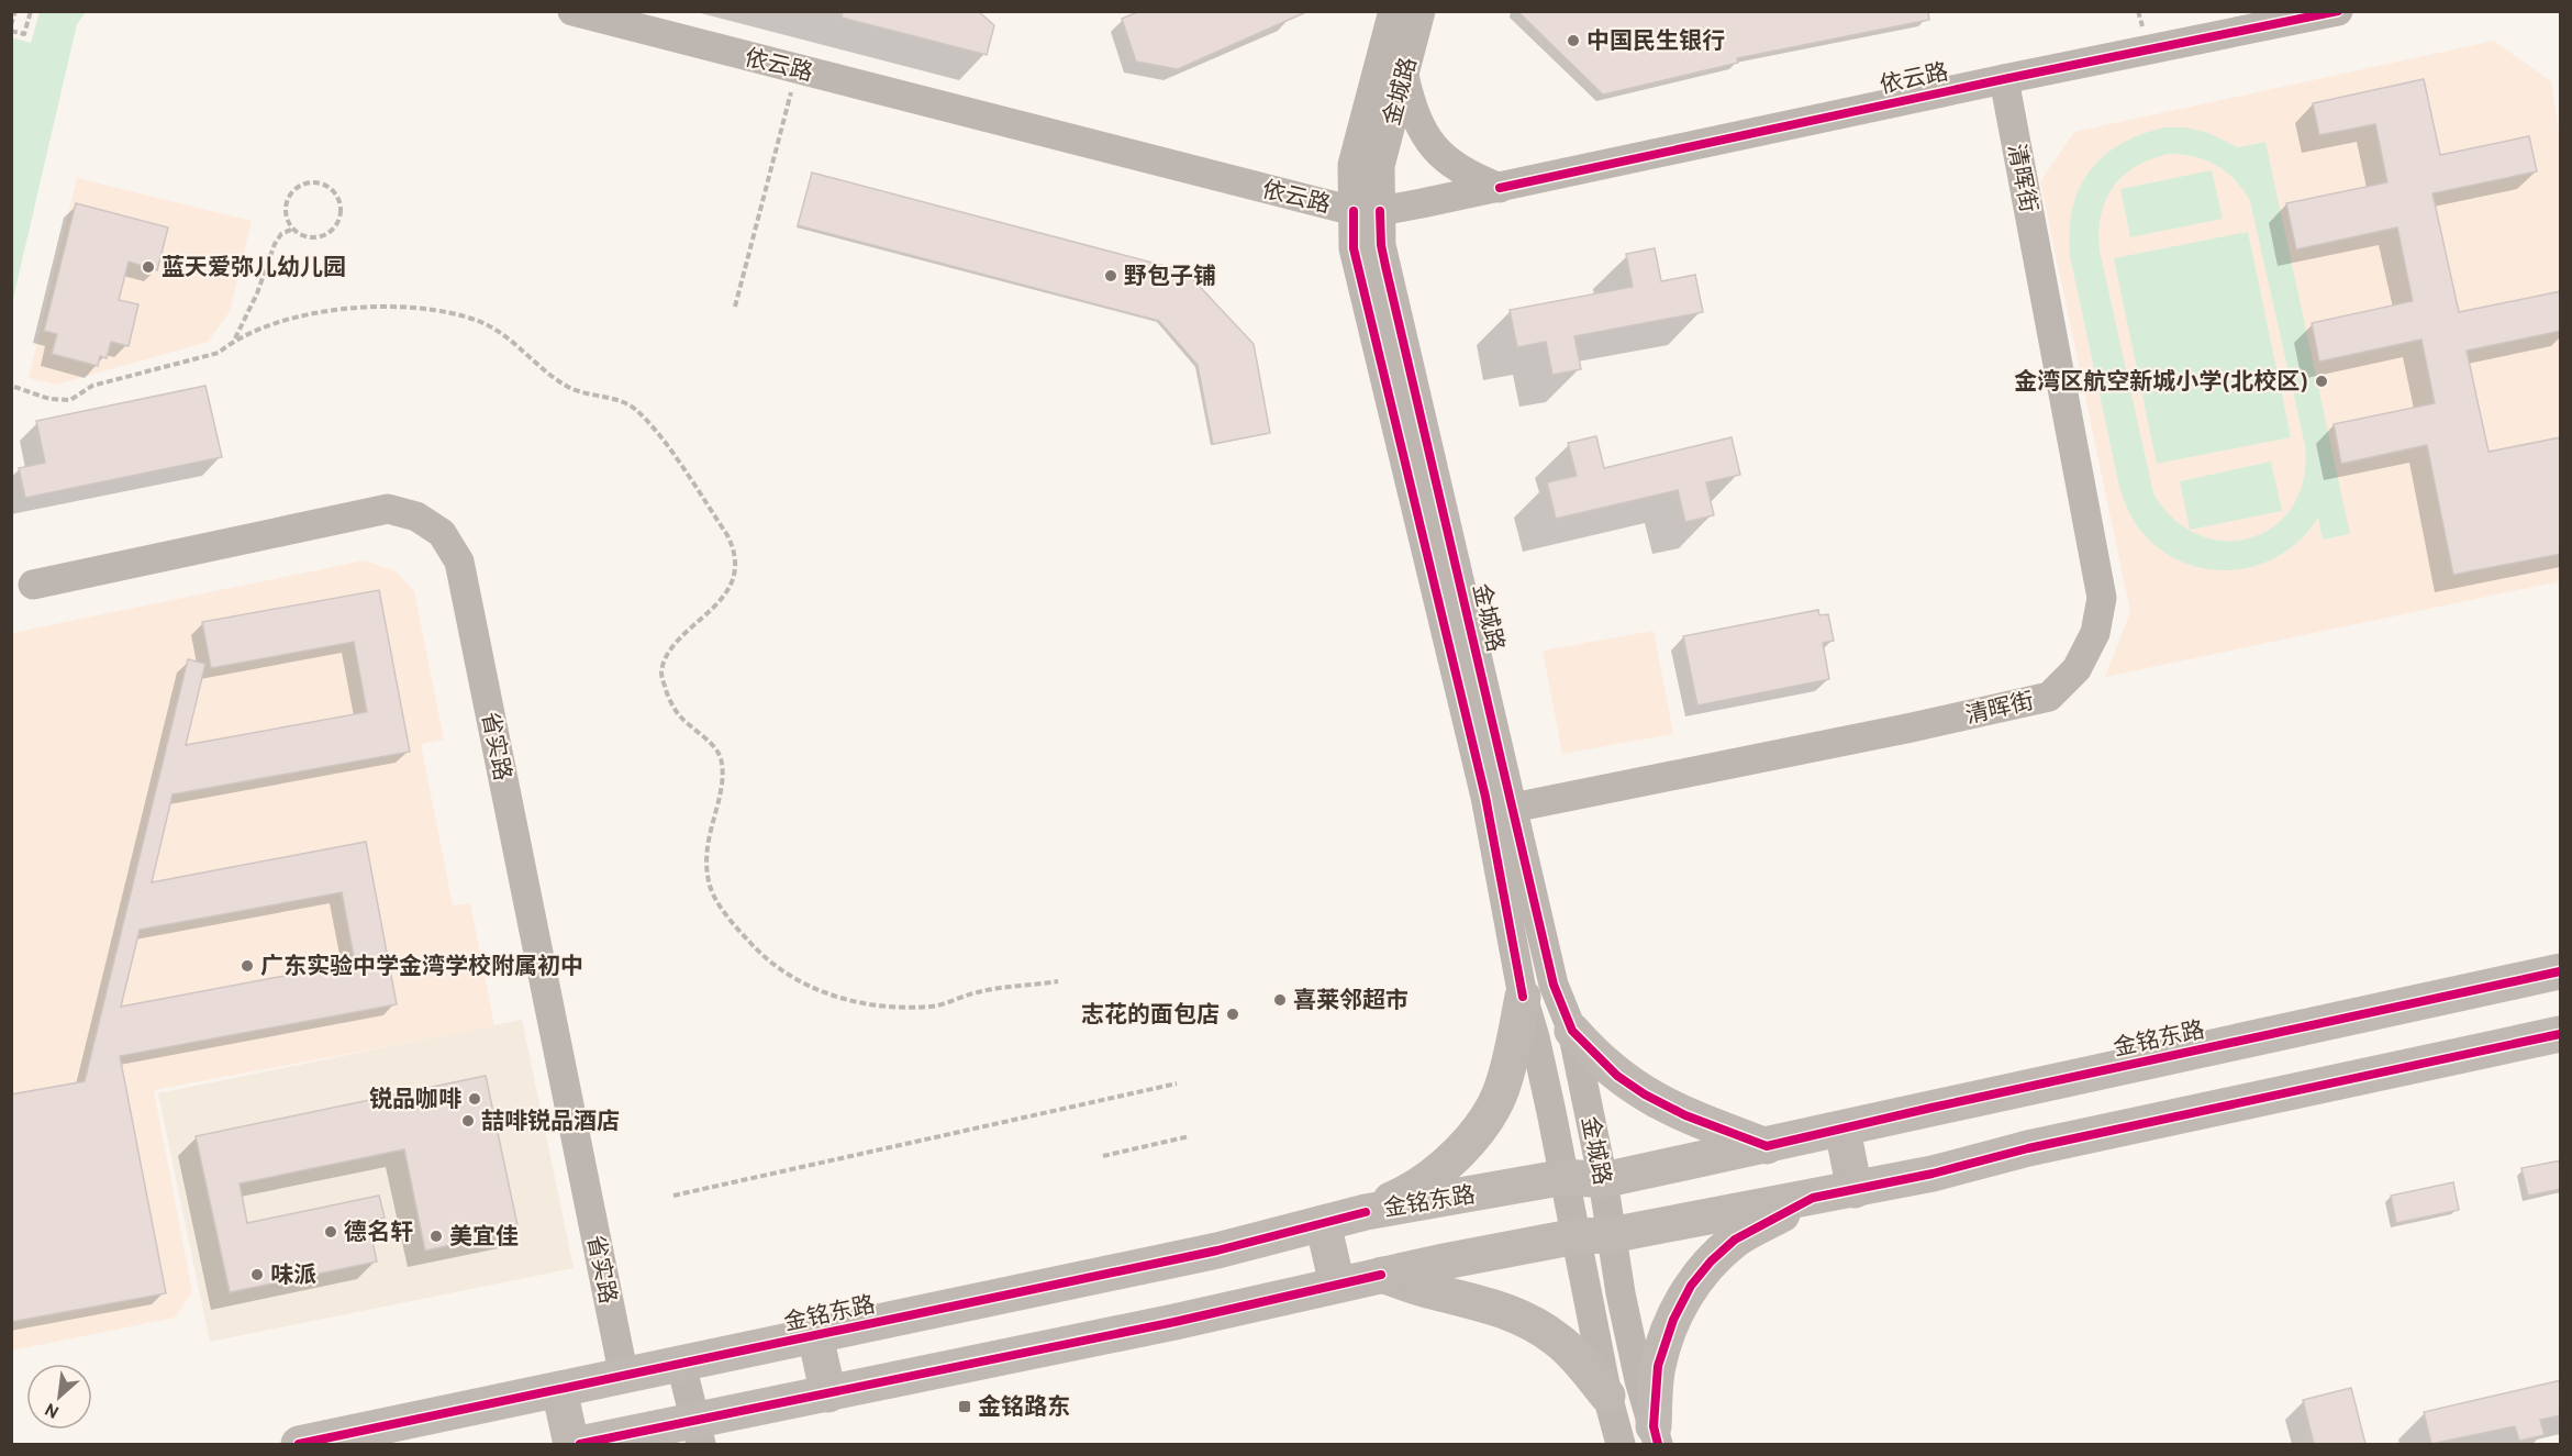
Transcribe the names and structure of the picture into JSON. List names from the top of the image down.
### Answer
{
  "streets": {
    "main road": ["金铭东路"],
    "street": [
      "依云路",
      "金城路",
      "清晖街",
      "省实路"
    ]
  },
  "crossings": [
    ["依云路", "金城路"],
    ["依云路", "清晖街"],
    ["金城路", "清晖街"],
    ["金城路", "金铭东路"],
    ["省实路", "金铭东路"]
  ],
  "places": {
    "other": [
      "中国民生银行",
      "蓝天爱弥儿幼儿园",
      "野包子铺",
      "金湾区航空新城小学(北校区)",
      "广东实验中学金湾学校附属初中",
      "喜莱邻超市",
      "志花的面包店",
      "锐品咖啡",
      "喆啡锐品酒店",
      "德名轩",
      "美宜佳",
      "味派"
    ],
    "transit": ["金铭路东"]
  },
  "north": "bottom left"
}
